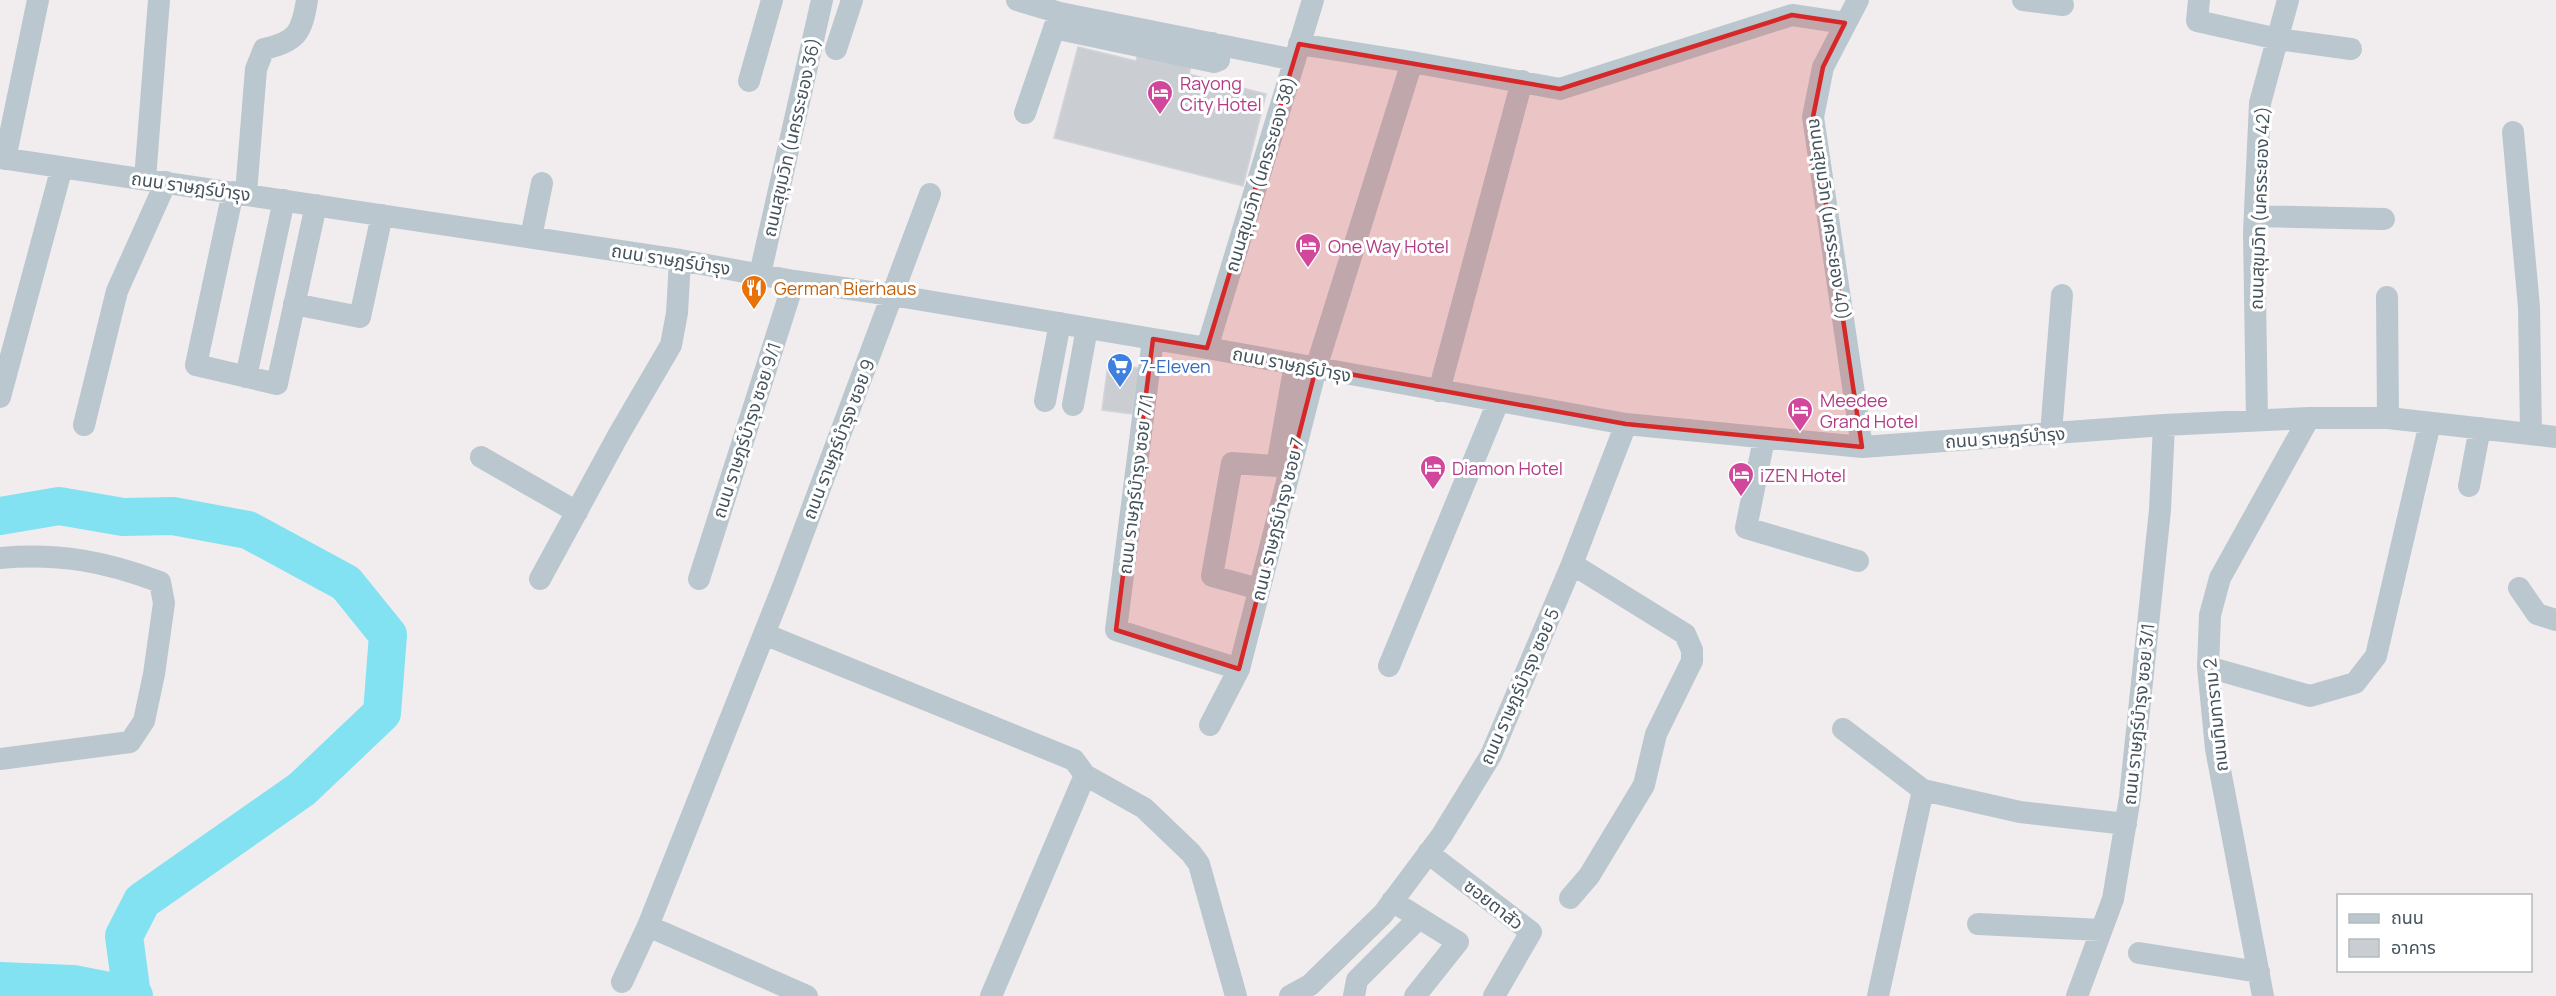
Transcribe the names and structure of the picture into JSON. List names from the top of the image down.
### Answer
{
  "streets": {
    "street": [
      "ถนนสุขุมวิท (นครระยอง 36)",
      "ถนนสุขุมวิท (นครระยอง 38)",
      "ถนน ราษฎร์บำรุง",
      "ถนนสุขุมวิท (นครระยอง 42)",
      "ถนนสุขุมวิท (นครระยอง 40)",
      "ถนน ราษฎร์บำรุง ซอย 9/1",
      "ถนน ราษฎร์บำรุง ซอย 9",
      "ถนน ราษฎร์บำรุง ซอย 7/1",
      "ถนน ราษฎร์บำรุง ซอย 7",
      "ถนน ราษฎร์บำรุง ซอย 5",
      "ถนน ราษฎร์บำรุง ซอย 3/1",
      "ถนนทิมทาราม 2",
      "ซอยตาสัว"
    ]
  },
  "crossings": [
    ["ถนนสุขุมวิท (นครระยอง 36)", "ถนน ราษฎร์บำรุง"],
    ["ถนนสุขุมวิท (นครระยอง 38)", "ถนน ราษฎร์บำรุง"],
    ["ถนน ราษฎร์บำรุง", "ถนนสุขุมวิท (นครระยอง 42)"],
    ["ถนน ราษฎร์บำรุง", "ถนนสุขุมวิท (นครระยอง 40)"],
    ["ถนน ราษฎร์บำรุง", "ถนน ราษฎร์บำรุง ซอย 9/1"],
    ["ถนน ราษฎร์บำรุง", "ถนน ราษฎร์บำรุง ซอย 9"],
    ["ถนน ราษฎร์บำรุง", "ถนน ราษฎร์บำรุง ซอย 7/1"],
    ["ถนน ราษฎร์บำรุง", "ถนน ราษฎร์บำรุง ซอย 7"],
    ["ถนน ราษฎร์บำรุง", "ถนน ราษฎร์บำรุง ซอย 5"],
    ["ถนน ราษฎร์บำรุง", "ถนน ราษฎร์บำรุง ซอย 3/1"],
    ["ถนน ราษฎร์บำรุง", "ถนนทิมทาราม 2"],
    ["ถนน ราษฎร์บำรุง ซอย 7/1", "ถนน ราษฎร์บำรุง ซอย 7"],
    ["ถนน ราษฎร์บำรุง ซอย 5", "ซอยตาสัว"]
  ],
  "places": {
    "hotel": [
      "Rayong City Hotel",
      "One Way Hotel",
      "Meedee Grand Hotel",
      "Diamon Hotel",
      "iZEN Hotel"
    ],
    "restaurant": ["German Bierhaus"],
    "supermarket": ["7-Eleven"]
  },
  "legend": ["ถนน", "อาคาร"]
}
